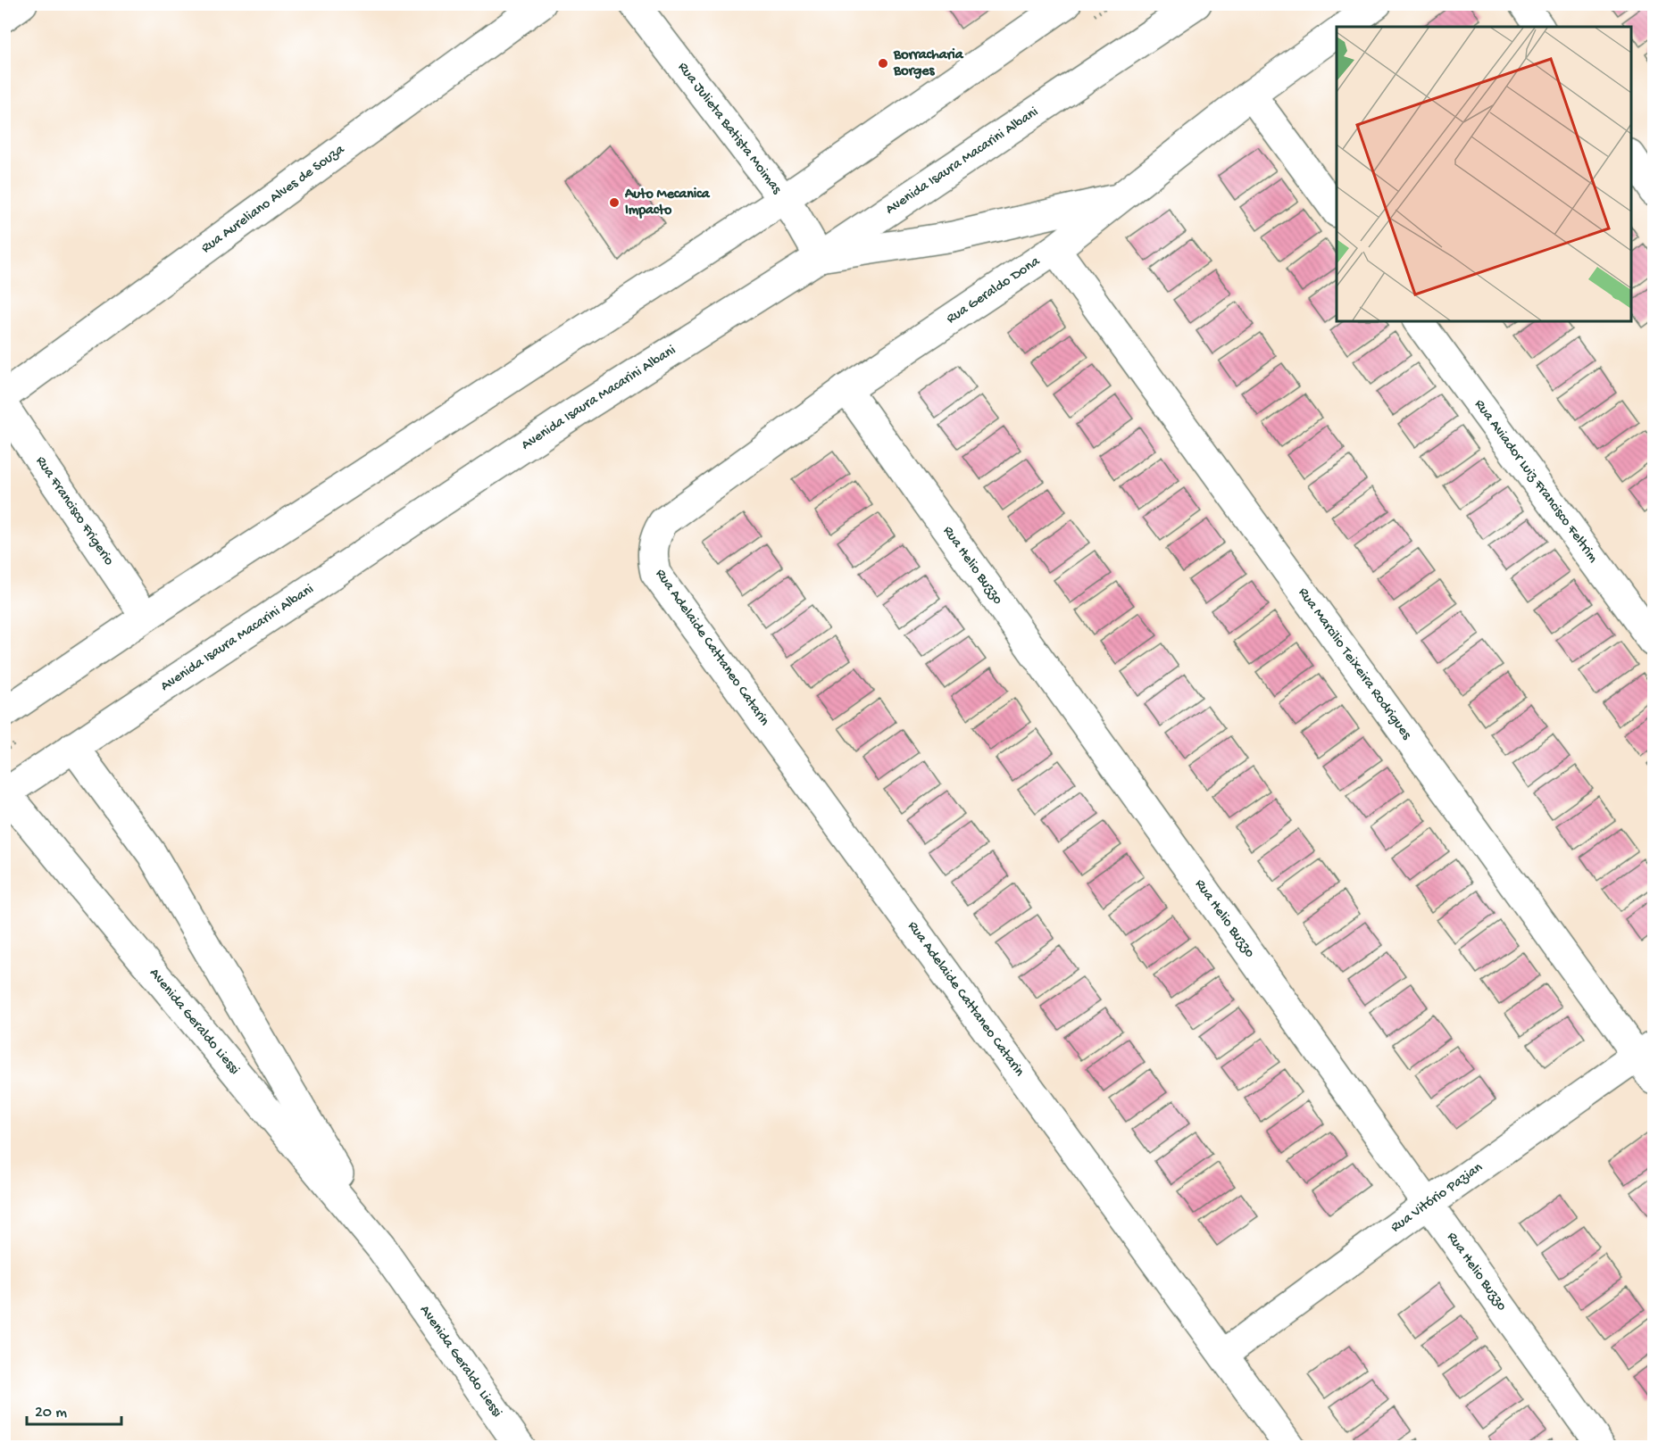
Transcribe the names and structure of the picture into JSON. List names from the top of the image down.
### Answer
{
  "streets": {
    "street": [
      "Rua Julieta Batista Moimas",
      "Avenida Isaura Macarini Albani",
      "Rua Aureliano Alves de Souza",
      "Rua Geraldo Dona",
      "Rua Aviador Luiz Francisco Feltrim",
      "Rua Francisco Frigerio",
      "Rua Helio Buzzo",
      "Rua Adelaide Cattaneo Catarin",
      "Rua Marcilio Teixeira Rodrigues",
      "Avenida Geraldo Liessi",
      "Rua Vitório Pazian"
    ]
  },
  "crossings": [
    ["Rua Julieta Batista Moimas", "Avenida Isaura Macarini Albani"],
    ["Avenida Isaura Macarini Albani", "Avenida Geraldo Liessi"],
    ["Rua Geraldo Dona", "Rua Helio Buzzo"],
    ["Rua Geraldo Dona", "Rua Adelaide Cattaneo Catarin"],
    ["Rua Geraldo Dona", "Rua Marcilio Teixeira Rodrigues"],
    ["Rua Helio Buzzo", "Rua Vitório Pazian"],
    ["Rua Adelaide Cattaneo Catarin", "Rua Vitório Pazian"],
    ["Rua Marcilio Teixeira Rodrigues", "Rua Vitório Pazian"]
  ],
  "places": ["Borracharia Borges", "Auto Mecanica Impacto"],
  "scale_bar": "20 m"
}
